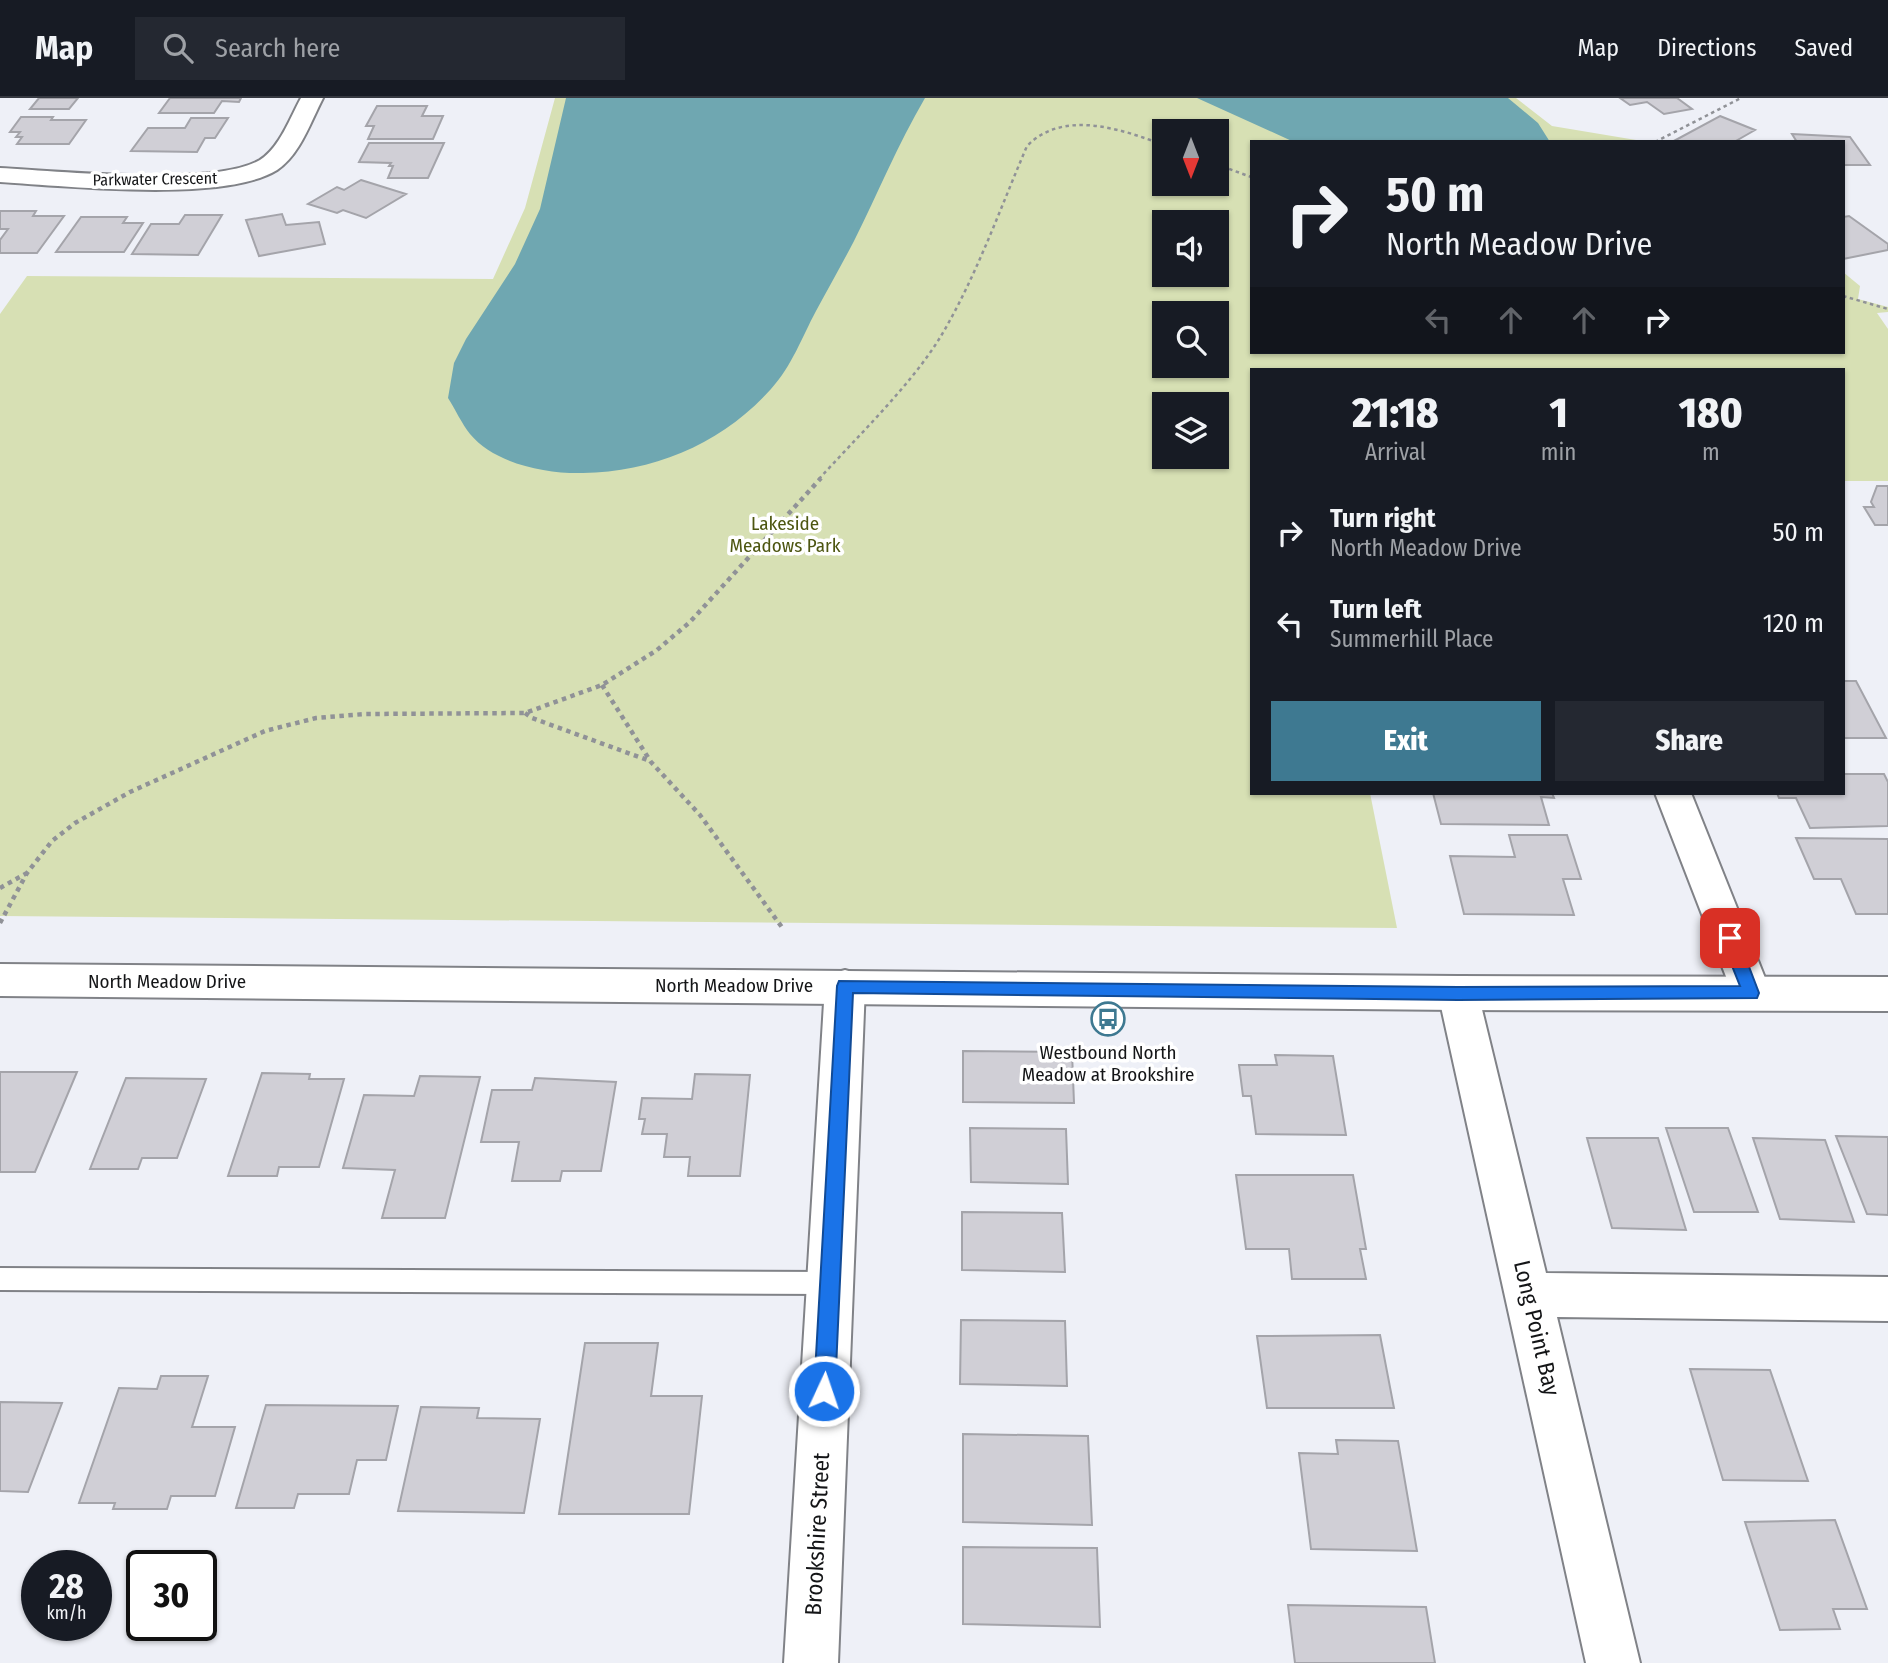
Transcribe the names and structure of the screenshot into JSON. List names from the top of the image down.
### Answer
{
  "streets": {
    "street": [
      "Parkwater Crescent",
      "North Meadow Drive",
      "Long Point Bay",
      "Brookshire Street"
    ]
  },
  "crossings": [
    ["North Meadow Drive", "Long Point Bay"],
    ["North Meadow Drive", "Brookshire Street"]
  ],
  "parks": ["Lakeside Meadows Park"],
  "places": {
    "bus stop": ["Westbound North Meadow at Brookshire"]
  },
  "north": "bottom",
  "page": {
    "header": "Map",
    "search": "Search here",
    "nav": ["Map", "Directions", "Saved"],
    "turn": ["50 m", "North Meadow Drive"],
    "eta": [
      "21:18",
      "Arrival",
      "1",
      "min",
      "180",
      "m"
    ],
    "list": [
      {
        "name": "Turn right",
        "note": "North Meadow Drive",
        "value": "50 m"
      },
      {
        "name": "Turn left",
        "note": "Summerhill Place",
        "value": "120 m"
      }
    ],
    "buttons": ["Exit", "Share"],
    "speed": "28 km/h",
    "limit": "30"
  }
}
